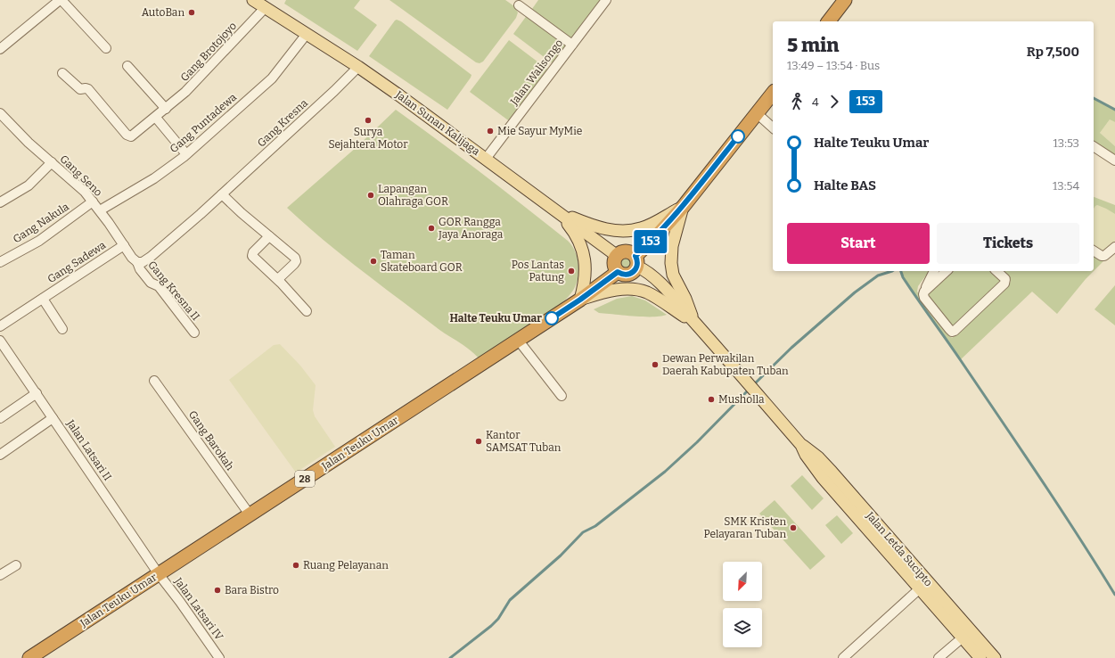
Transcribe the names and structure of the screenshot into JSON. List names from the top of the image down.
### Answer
{
  "streets": {
    "highway": ["Jalan Teuku Umar", "28"],
    "main road": ["Jalan Sunan Kalijaga", "Jalan Letda Sucipto"],
    "street": [
      "Gang Brotojoyo",
      "Jalan Walisongo",
      "Gang Puntadewa",
      "Gang Kresna",
      "Gang Seno",
      "Gang Nakula",
      "Gang Sadewa",
      "Gang Kresna II",
      "Gang Barokah",
      "Jalan Latsari II",
      "Jalan Latsari IV"
    ]
  },
  "crossings": [
    ["Gang Brotojoyo", "Jalan Sunan Kalijaga"],
    ["Jalan Walisongo", "Jalan Sunan Kalijaga"],
    ["Gang Puntadewa", "Jalan Sunan Kalijaga"],
    ["Gang Puntadewa", "Gang Seno"],
    ["Gang Kresna", "Jalan Sunan Kalijaga"],
    ["Gang Kresna", "Gang Seno"],
    ["Gang Kresna", "Gang Kresna II"],
    ["Jalan Sunan Kalijaga", "Jalan Teuku Umar"],
    ["Jalan Sunan Kalijaga", "Jalan Letda Sucipto"],
    ["Gang Seno", "Gang Nakula"],
    ["Gang Seno", "Gang Sadewa"],
    ["Gang Seno", "Gang Kresna II"],
    ["Gang Barokah", "Jalan Teuku Umar"],
    ["Jalan Teuku Umar", "Jalan Latsari II"],
    ["Jalan Teuku Umar", "Jalan Letda Sucipto"],
    ["Jalan Teuku Umar", "Jalan Latsari IV"],
    ["Jalan Latsari II", "Jalan Latsari IV"]
  ],
  "places": [
    "AutoBan",
    "Surya Sejahtera Motor",
    "Mie Sayur MyMie",
    "Lapangan Olahraga GOR",
    "GOR Rangga Jaya Anoraga",
    "Taman Skateboard GOR",
    "Pos Lantas Patung",
    "Halte Teuku Umar",
    "Dewan Perwakilan Daerah Kabupaten Tuban",
    "Musholla",
    "Kantor SAMSAT Tuban",
    "SMK Kristen Pelayaran Tuban",
    "Ruang Pelayanan",
    "Bara Bistro"
  ],
  "lines": ["bus line 153"],
  "north": "bottom left",
  "page": {
    "on_map": "153",
    "heading": ["5 min", "13:49 – 13:54 · Bus", "Rp 7,500"],
    "legs": ["4", "153"],
    "list": [
      {
        "name": "Halte Teuku Umar",
        "value": "13:53"
      },
      {
        "name": "Halte BAS",
        "value": "13:54"
      }
    ],
    "buttons": ["Start", "Tickets"]
  }
}
